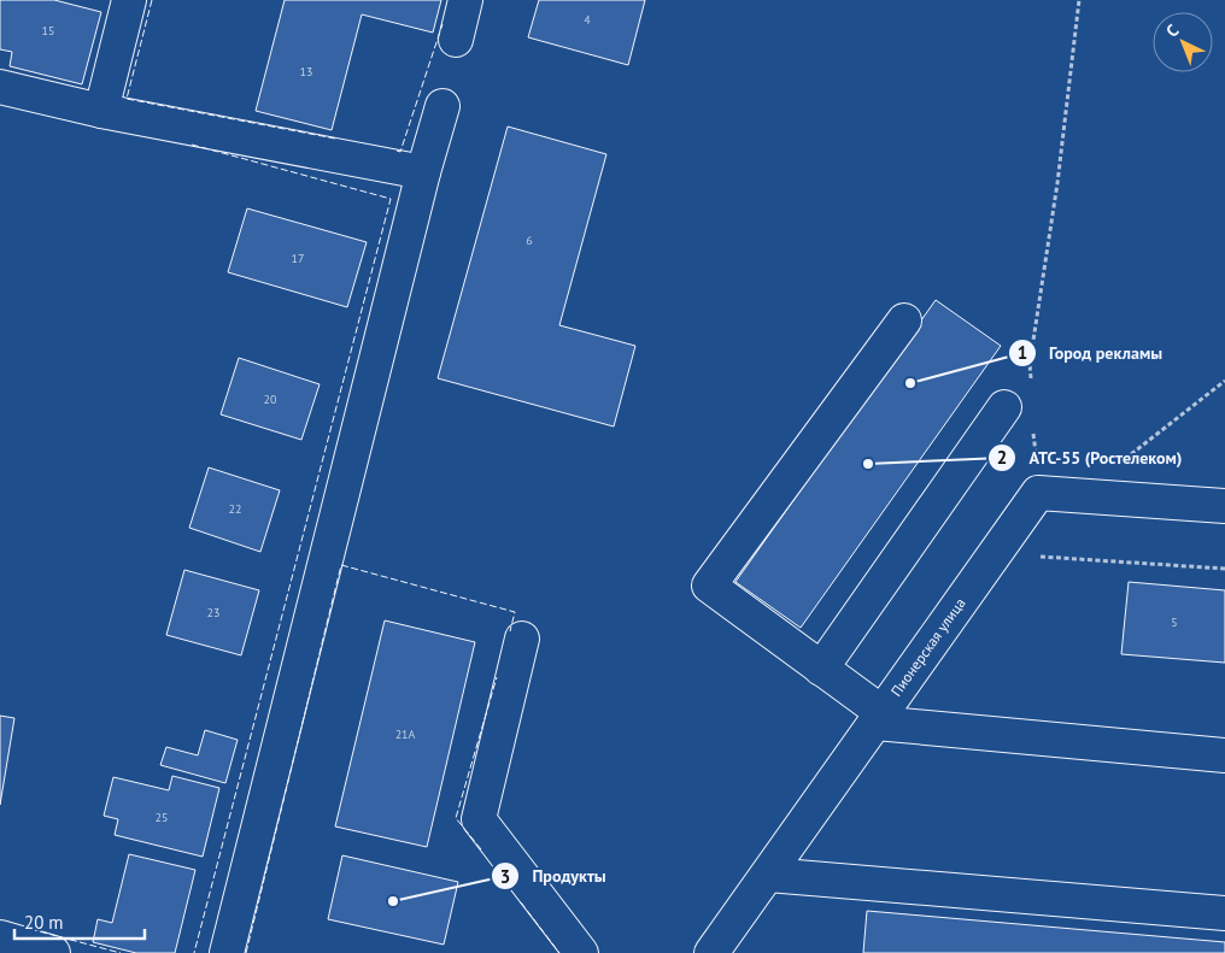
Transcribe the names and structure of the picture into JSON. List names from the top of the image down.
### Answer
{
  "streets": {
    "street": ["Пионерская улица"]
  },
  "places": ["Город рекламы", "АТС-55 (Ростелеком)", "Продукты"],
  "house_numbers": [
    "4",
    "15",
    "13",
    "6",
    "17",
    "20",
    "22",
    "23",
    "5",
    "21А",
    "25"
  ],
  "scale_bar": "20 m",
  "north": "top left"
}
